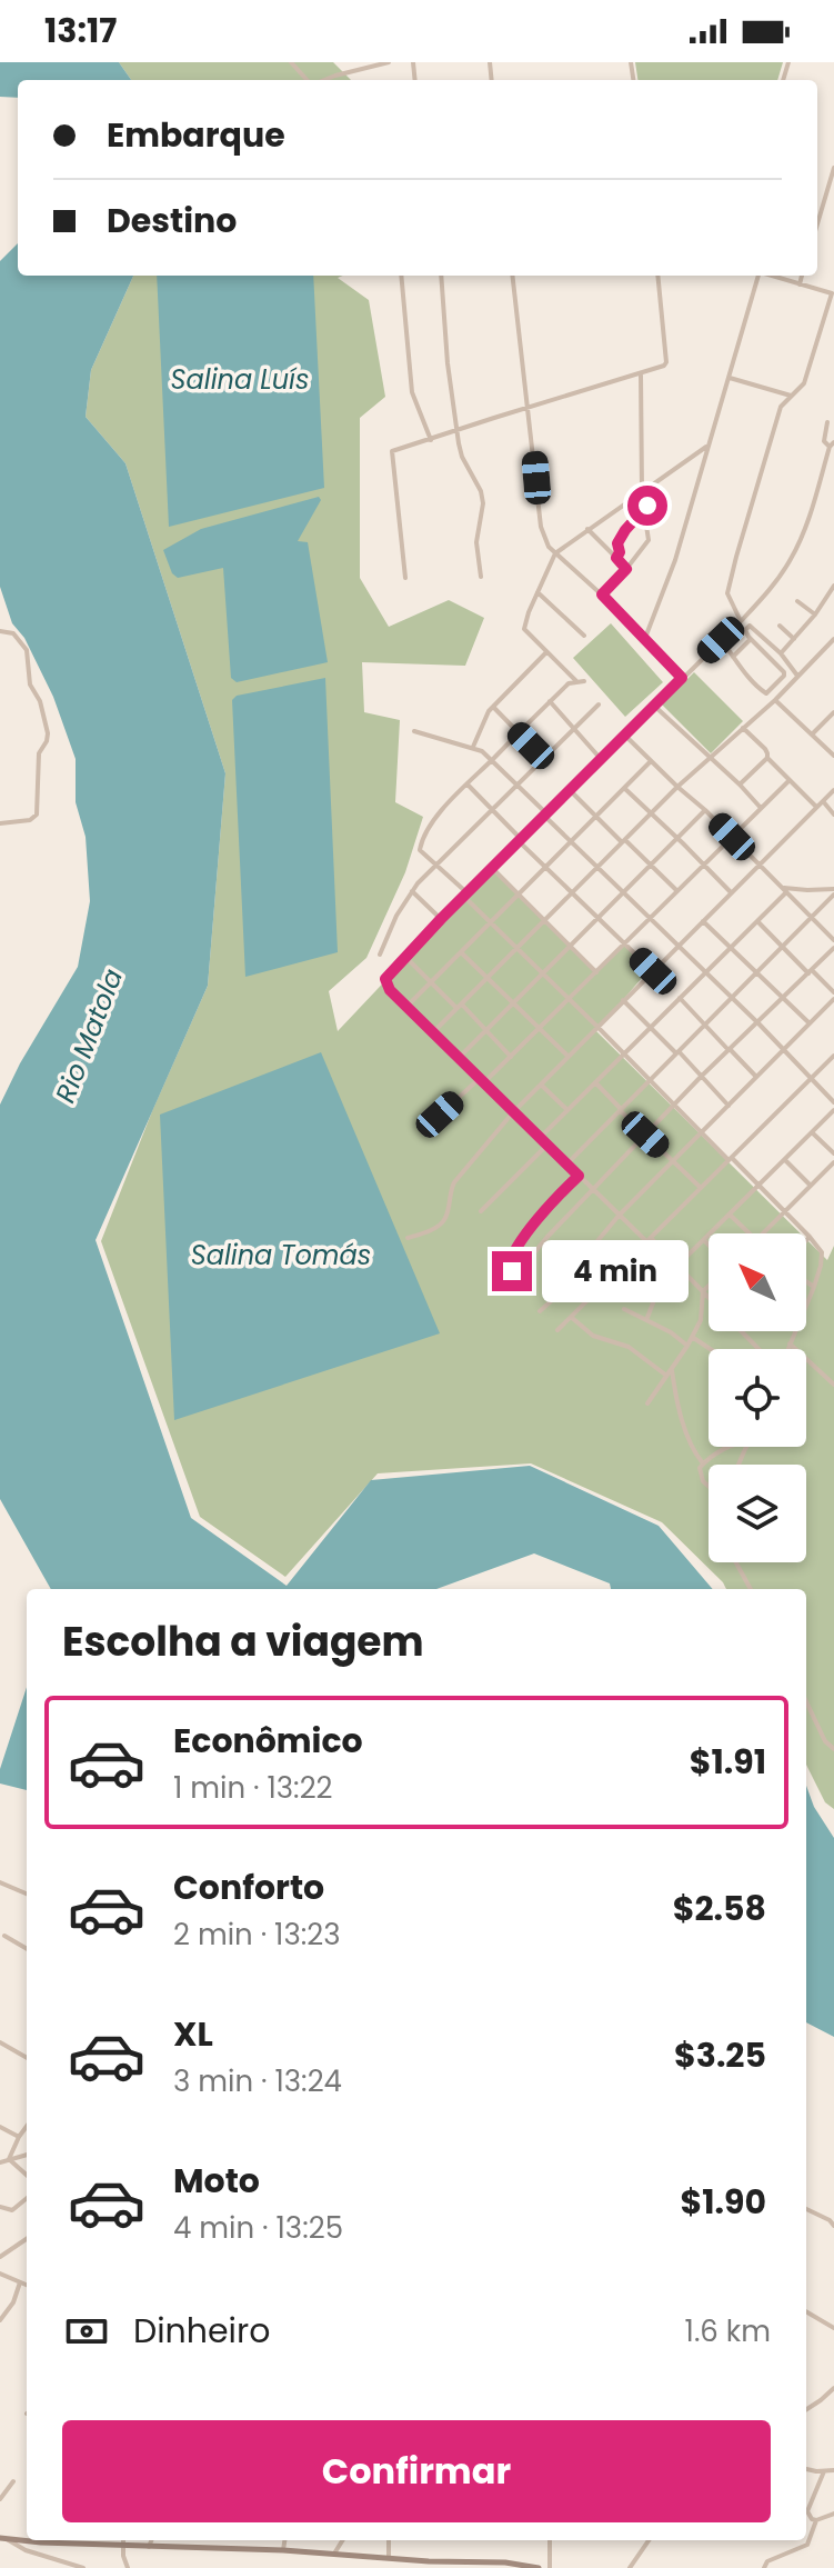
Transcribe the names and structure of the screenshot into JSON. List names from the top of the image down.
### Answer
{
  "water": ["Salina Luís", "Rio Matola", "Salina Tomás"],
  "north": "top left",
  "page": {
    "status": "13:17",
    "banner": ["Embarque", "Destino"],
    "bubble": "4 min",
    "heading": "Escolha a viagem",
    "list": [
      {
        "name": "Econômico",
        "note": "1 min · 13:22",
        "value": "$1.91"
      },
      {
        "name": "Conforto",
        "note": "2 min · 13:23",
        "value": "$2.58"
      },
      {
        "name": "XL",
        "note": "3 min · 13:24",
        "value": "$3.25"
      },
      {
        "name": "Moto",
        "note": "4 min · 13:25",
        "value": "$1.90"
      }
    ],
    "pay": ["Dinheiro", "1.6 km"],
    "buttons": "Confirmar"
  }
}
